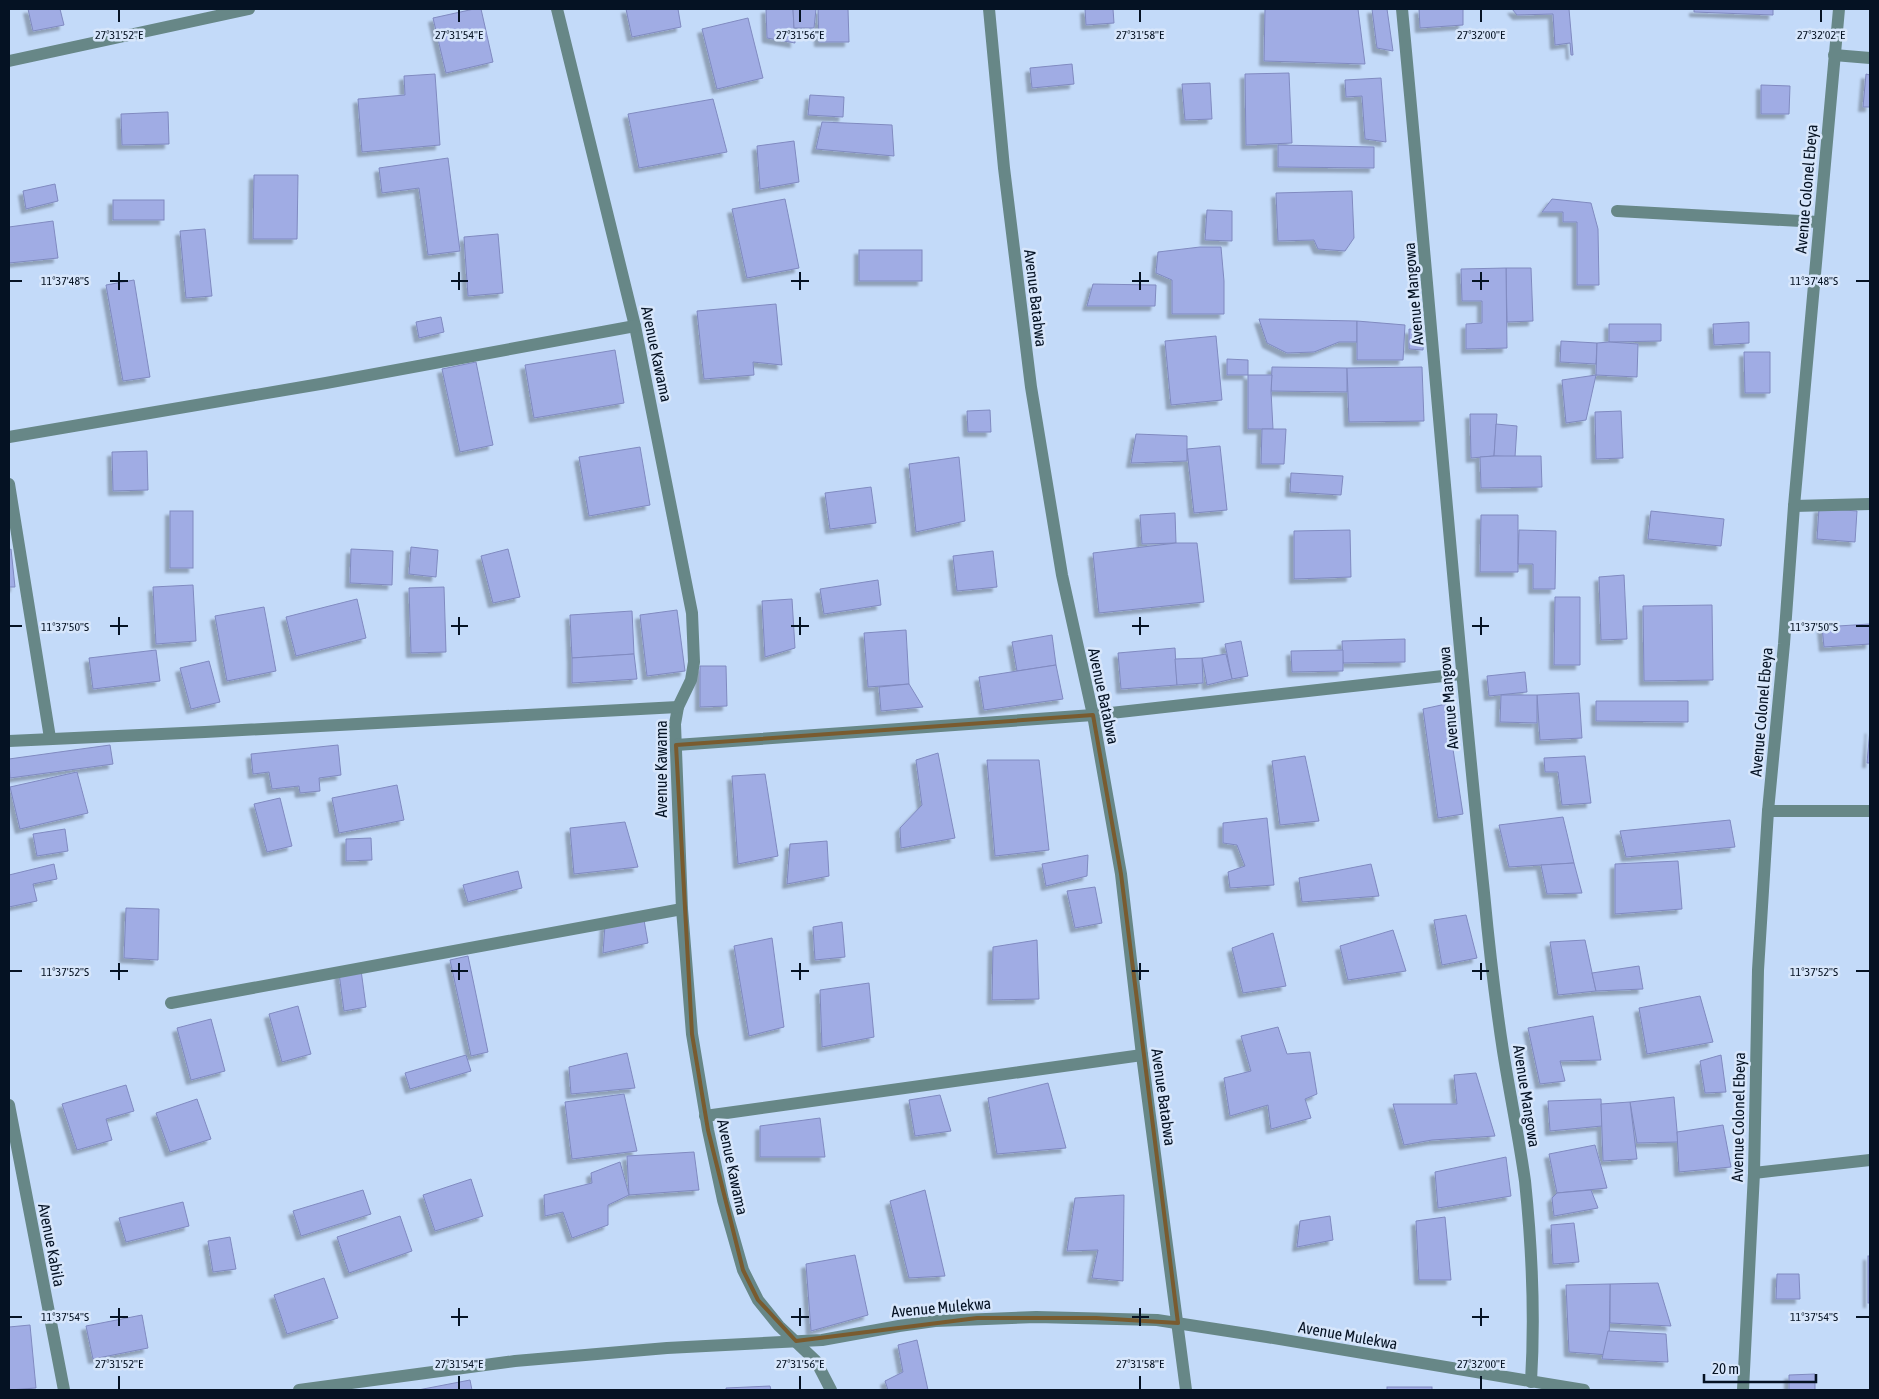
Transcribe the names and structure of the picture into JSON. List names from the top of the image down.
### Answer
{
  "streets": {
    "street": [
      "Avenue Colonel Ebeya",
      "Avenue Mangowa",
      "Avenue Batabwa",
      "Avenue Kawama",
      "Avenue Kabila",
      "Avenue Mulekwa"
    ]
  },
  "crossings": [
    ["Avenue Mangowa", "Avenue Mulekwa"],
    ["Avenue Batabwa", "Avenue Mulekwa"],
    ["Avenue Kawama", "Avenue Mulekwa"]
  ],
  "scale_bar": "20 m",
  "coordinates": [
    "27°31'52\"E",
    "27°31'54\"E",
    "27°31'56\"E",
    "27°31'58\"E",
    "27°32'00\"E",
    "27°32'02\"E",
    "11°37'48\"S",
    "11°37'50\"S",
    "11°37'52\"S",
    "11°37'54\"S"
  ]
}
